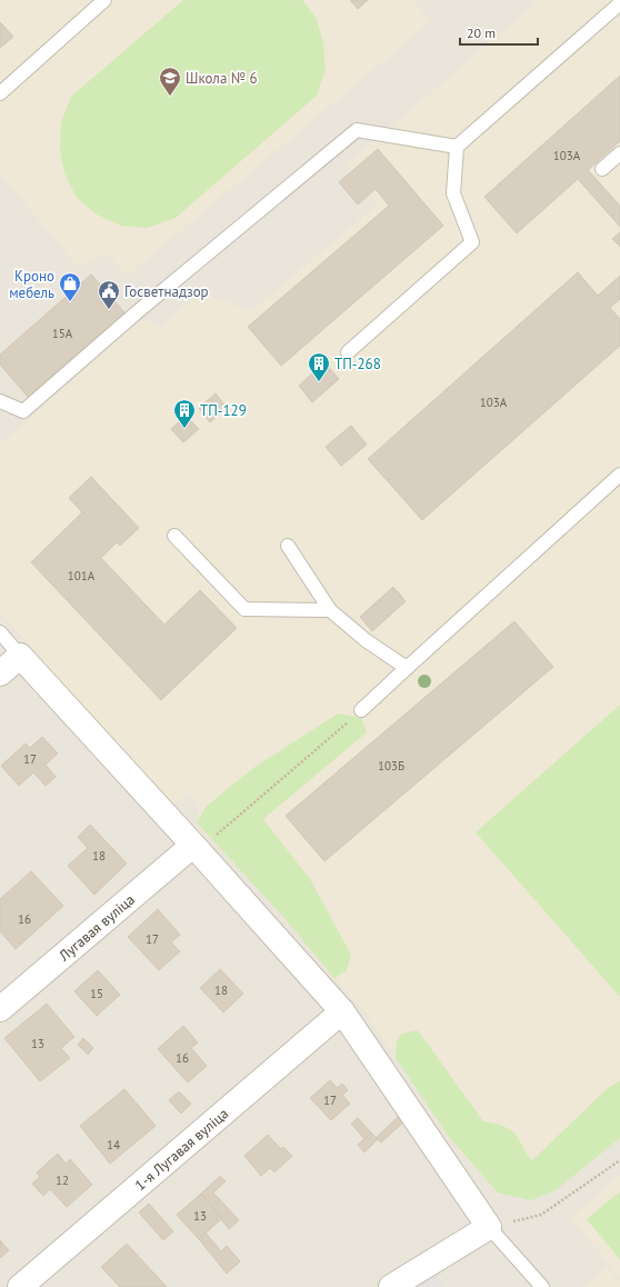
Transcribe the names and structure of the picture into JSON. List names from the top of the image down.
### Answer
{
  "streets": {
    "street": ["Лугавая вуліца", "1-я Лугавая вуліца"]
  },
  "places": {
    "school or university": ["Школа № 6"],
    "shop": ["Кроно мебель"],
    "public building": ["Госветнадзор"],
    "building": ["ТП-268", "ТП-129"]
  },
  "house_numbers": [
    "103А",
    "15А",
    "103А",
    "101А",
    "17",
    "103Б",
    "18",
    "16",
    "17",
    "18",
    "15",
    "13",
    "16",
    "17",
    "14",
    "12",
    "13"
  ],
  "scale_bar": "20 m"
}
